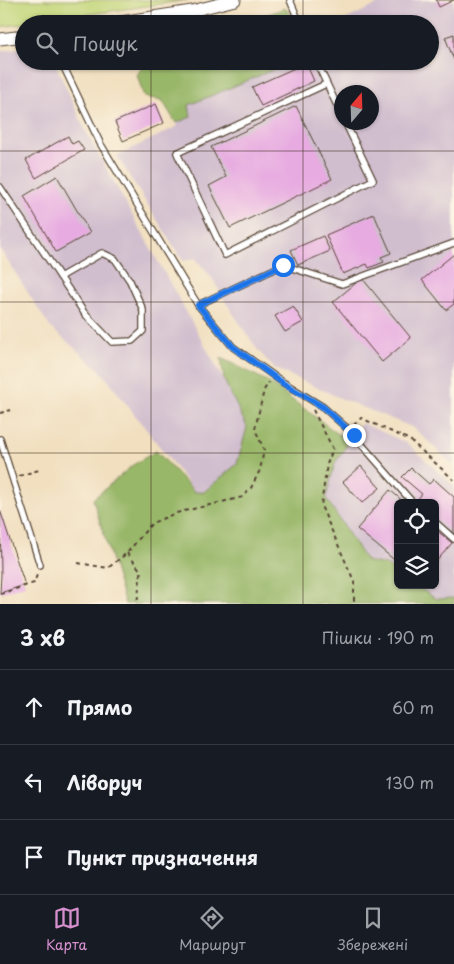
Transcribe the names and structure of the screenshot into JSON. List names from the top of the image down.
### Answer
{
  "north": "top",
  "page": {
    "search": "Пошук",
    "heading": ["3 хв", "Пішки · 190 m"],
    "list": [
      ["Прямо", "60 m"],
      ["Ліворуч", "130 m"],
      "Пункт призначення"
    ],
    "nav": ["Карта", "Маршрут", "Збережені"]
  }
}
